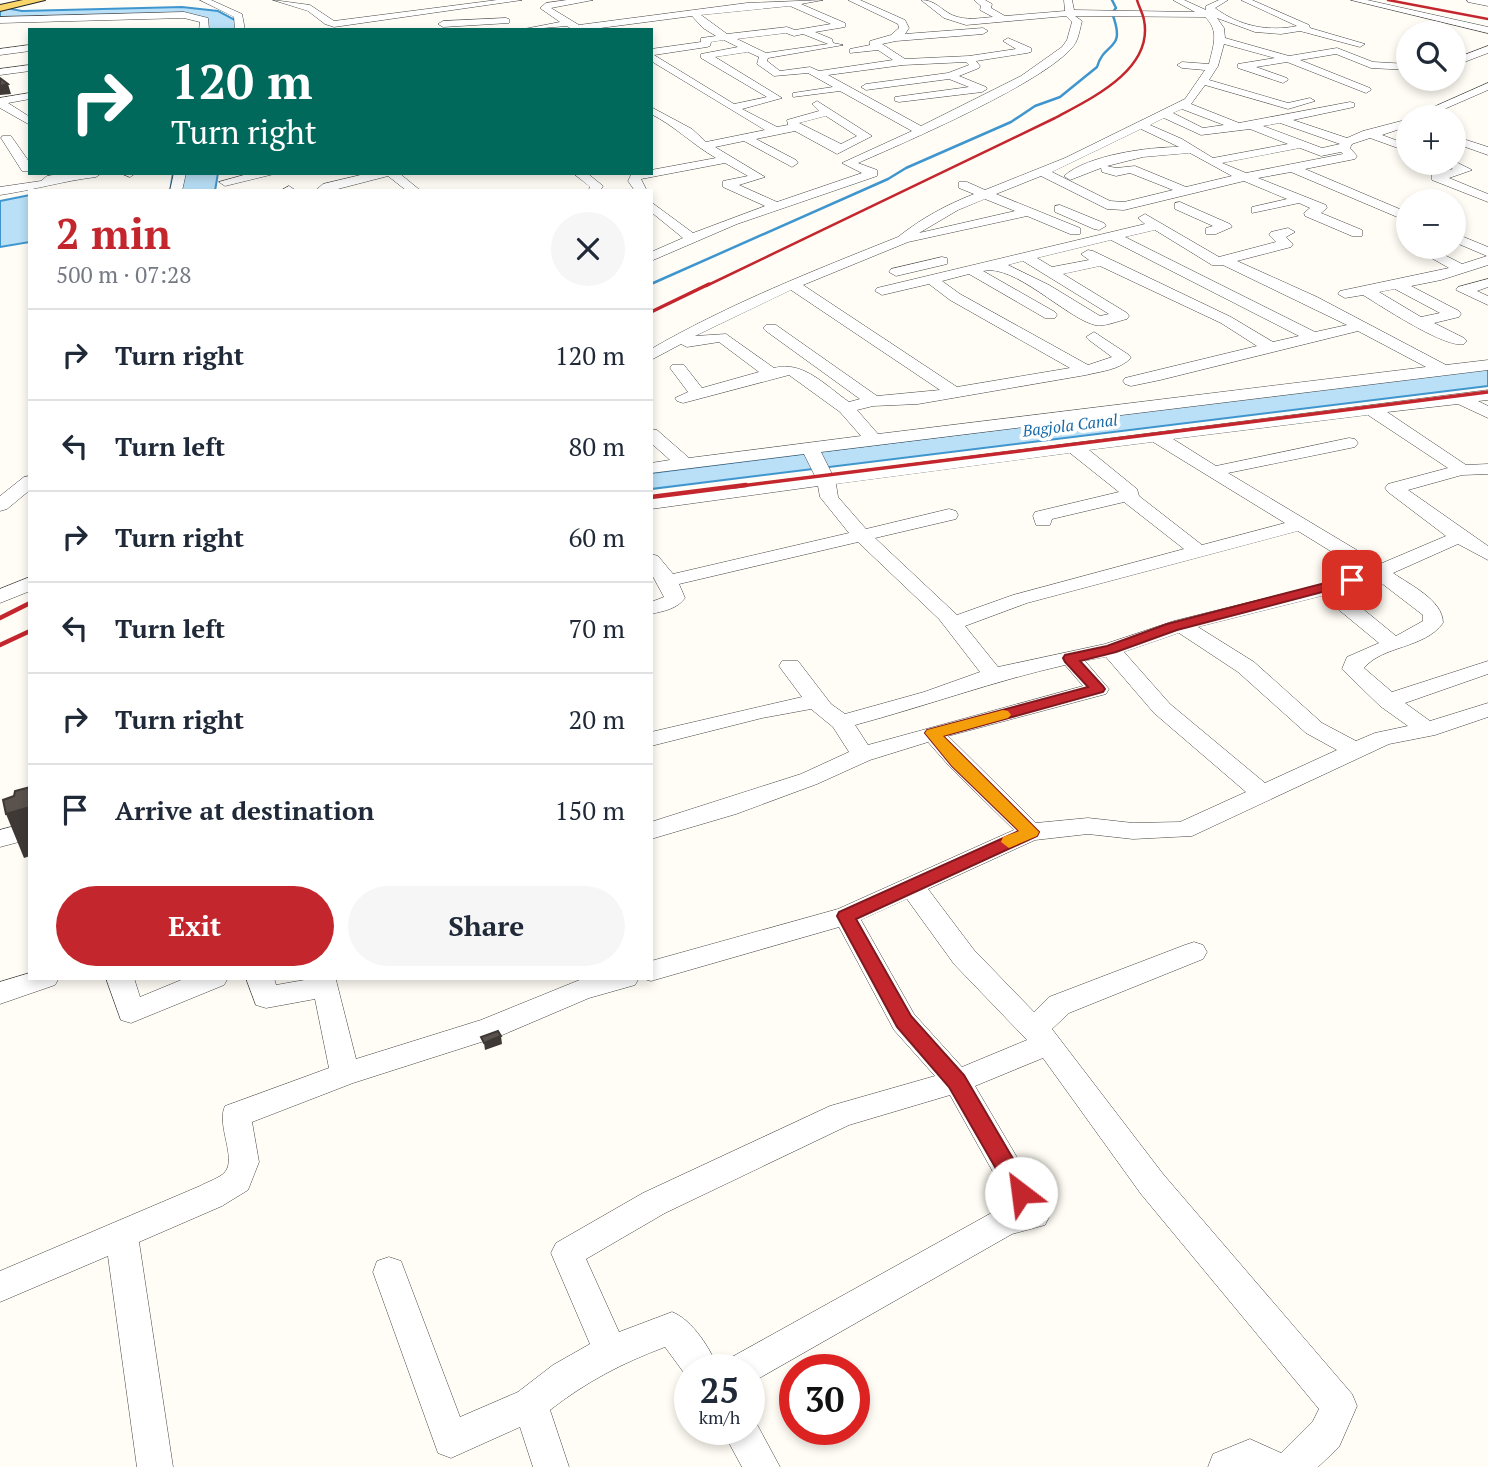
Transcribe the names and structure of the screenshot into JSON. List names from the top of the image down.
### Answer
{
  "water": ["Bagjola Canal"],
  "page": {
    "map_buttons": ["+", "−"],
    "turn": ["120 m", "Turn right"],
    "heading": ["2 min", "500 m · 07:28"],
    "list": [
      {
        "name": "Turn right",
        "value": "120 m"
      },
      {
        "name": "Turn left",
        "value": "80 m"
      },
      {
        "name": "Turn right",
        "value": "60 m"
      },
      {
        "name": "Turn left",
        "value": "70 m"
      },
      {
        "name": "Turn right",
        "value": "20 m"
      },
      {
        "name": "Arrive at destination",
        "value": "150 m"
      }
    ],
    "buttons": ["Exit", "Share"],
    "speed": "25 km/h",
    "limit": "30"
  }
}
